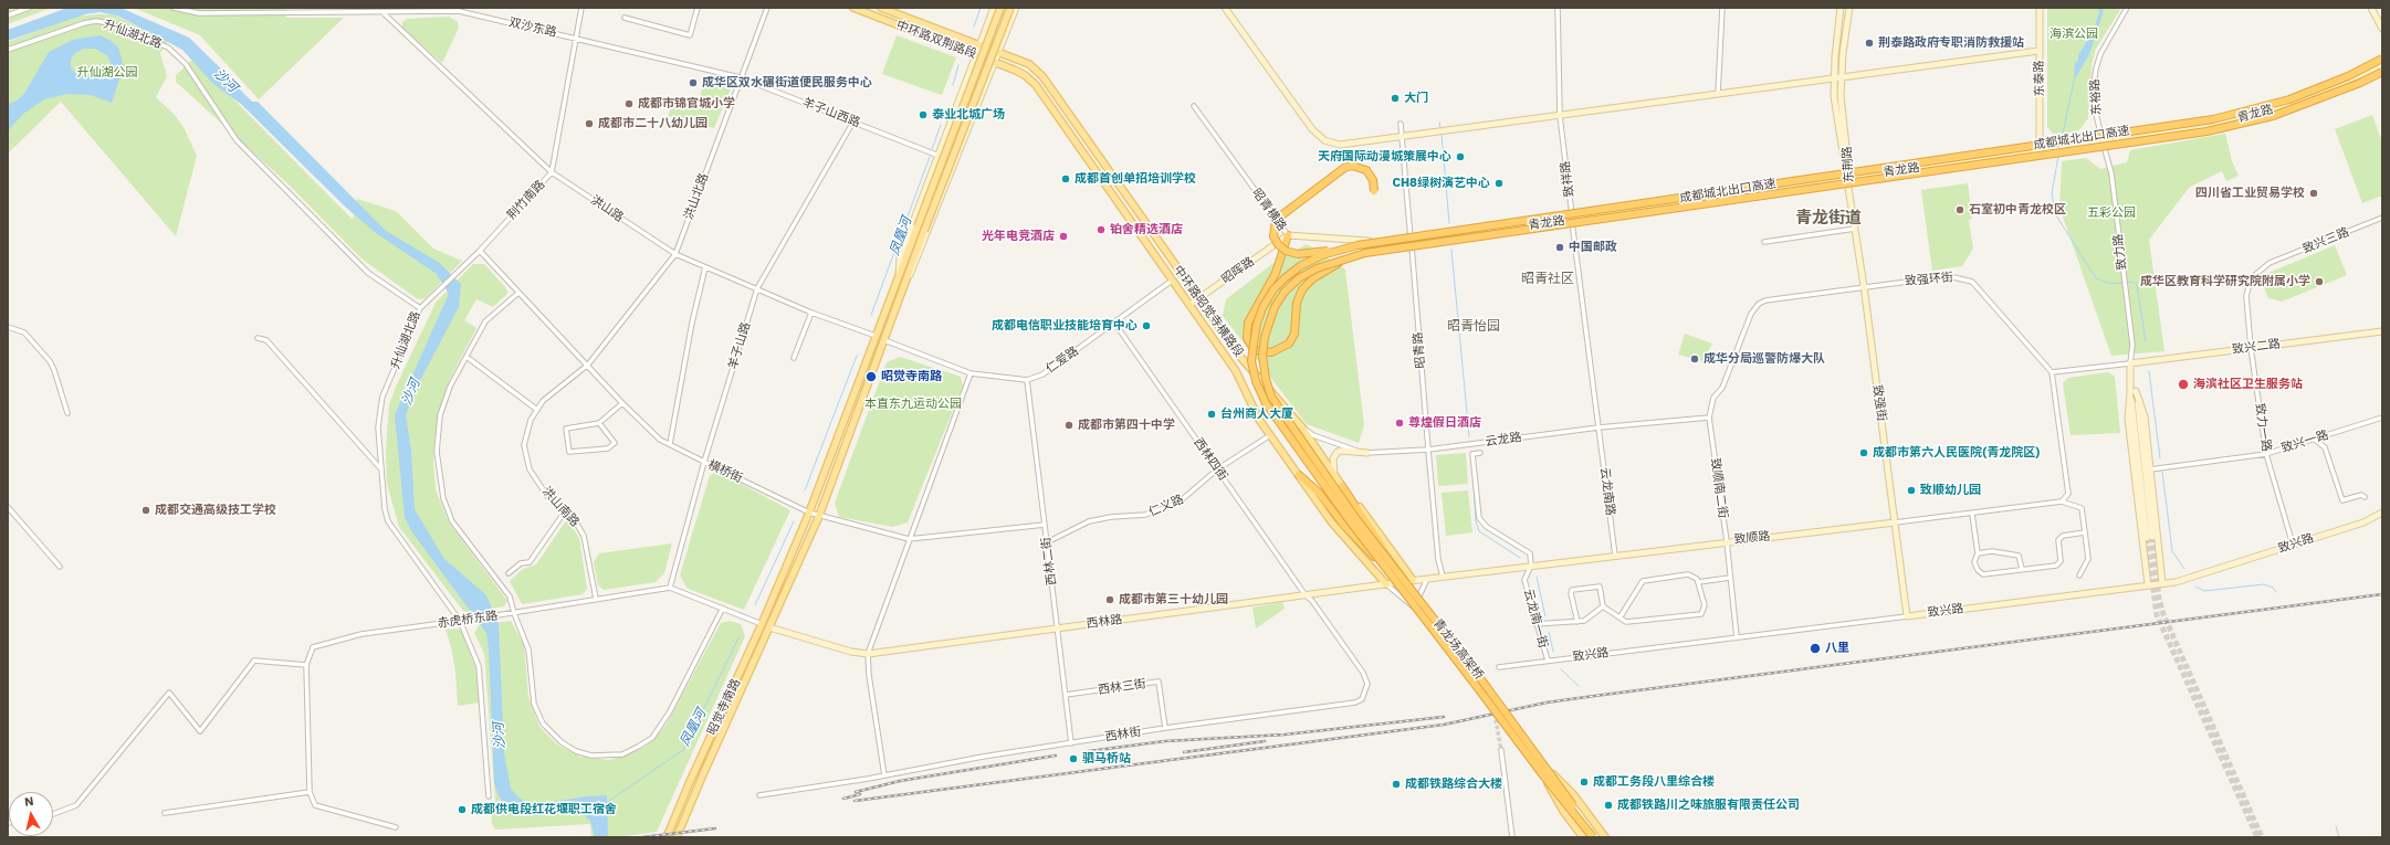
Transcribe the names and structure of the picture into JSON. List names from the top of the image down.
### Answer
{
  "streets": {
    "highway": ["成都城北出口高速", "青龙场高架桥"],
    "main road": ["中环路双荆路段", "中环路昭觉寺横路段", "昭觉寺南路"],
    "street": [
      "双沙东路",
      "升仙湖北路",
      "东泰路",
      "东裕路",
      "羊子山西路",
      "青龙路",
      "东荆路",
      "致祥路",
      "洪山北路",
      "荆竹南路",
      "洪山路",
      "昭青横路",
      "致兴三路",
      "致力路",
      "昭晖路",
      "致强环街",
      "羊子山路",
      "致兴二路",
      "昭青路",
      "仁爱路",
      "致强街",
      "致力一路",
      "云龙路",
      "致兴一路",
      "西林四街",
      "横桥街",
      "致顺南二街",
      "云龙南路",
      "仁义路",
      "洪山南路",
      "致顺路",
      "致兴路",
      "西林二街",
      "云龙南一街",
      "赤虎桥东路",
      "西林路",
      "西林三街",
      "西林街"
    ]
  },
  "crossings": [
    ["双沙东路", "羊子山西路"],
    ["双沙东路", "荆竹南路"],
    ["双沙东路", "洪山路"],
    ["升仙湖北路", "荆竹南路"],
    ["升仙湖北路", "赤虎桥东路"],
    ["中环路双荆路段", "中环路昭觉寺横路段"],
    ["中环路双荆路段", "昭觉寺南路"],
    ["东泰路", "青龙路"],
    ["东裕路", "青龙路"],
    ["东裕路", "致力路"],
    ["羊子山西路", "洪山北路"],
    ["羊子山西路", "荆竹南路"],
    ["羊子山西路", "羊子山路"],
    ["羊子山西路", "昭觉寺南路"],
    ["青龙路", "东荆路"],
    ["青龙路", "致祥路"],
    ["青龙路", "昭青横路"],
    ["青龙路", "致力路"],
    ["青龙路", "昭青路"],
    ["成都城北出口高速", "青龙场高架桥"],
    ["东荆路", "致强街"],
    ["致祥路", "云龙路"],
    ["致祥路", "云龙南路"],
    ["洪山北路", "洪山路"],
    ["洪山北路", "横桥街"],
    ["洪山北路", "洪山南路"],
    ["荆竹南路", "洪山路"],
    ["荆竹南路", "横桥街"],
    ["洪山路", "羊子山路"],
    ["洪山路", "昭觉寺南路"],
    ["昭青横路", "昭晖路"],
    ["昭青横路", "昭青路"],
    ["致兴三路", "致力一路"],
    ["致力路", "致兴二路"],
    ["致力路", "致兴一路"],
    ["致力路", "致兴路"],
    ["昭晖路", "中环路昭觉寺横路段"],
    ["致强环街", "致强街"],
    ["致强环街", "云龙路"],
    ["致强环街", "致顺南二街"],
    ["中环路昭觉寺横路段", "仁爱路"],
    ["中环路昭觉寺横路段", "云龙路"],
    ["中环路昭觉寺横路段", "仁义路"],
    ["中环路昭觉寺横路段", "西林路"],
    ["中环路昭觉寺横路段", "昭觉寺南路"],
    ["羊子山路", "横桥街"],
    ["羊子山路", "赤虎桥东路"],
    ["致兴二路", "致力一路"],
    ["昭青路", "云龙路"],
    ["昭青路", "致顺路"],
    ["昭青路", "西林路"],
    ["仁爱路", "西林四街"],
    ["仁爱路", "西林二街"],
    ["致强街", "致顺路"],
    ["致强街", "致兴路"],
    ["致力一路", "致兴一路"],
    ["致力一路", "致兴路"],
    ["云龙路", "致顺南二街"],
    ["云龙路", "云龙南路"],
    ["西林四街", "仁义路"],
    ["西林四街", "西林路"],
    ["西林四街", "西林街"],
    ["横桥街", "洪山南路"],
    ["横桥街", "西林二街"],
    ["横桥街", "昭觉寺南路"],
    ["致顺南二街", "致顺路"],
    ["致顺南二街", "致兴路"],
    ["云龙南路", "致顺路"],
    ["仁义路", "西林二街"],
    ["洪山南路", "赤虎桥东路"],
    ["致顺路", "云龙南一街"],
    ["致顺路", "西林路"],
    ["致兴路", "云龙南一街"],
    ["西林二街", "西林路"],
    ["西林二街", "西林三街"],
    ["西林二街", "西林街"],
    ["西林路", "昭觉寺南路"],
    ["西林路", "西林街"],
    ["西林三街", "西林街"]
  ],
  "districts": ["青龙街道", "昭青社区", "昭青怡园"],
  "water": ["沙河", "凤凰河"],
  "parks": [
    "海滨公园",
    "升仙湖公园",
    "五彩公园",
    "本直东九运动公园"
  ],
  "places": [
    "荆泰路政府专职消防救援站",
    "成华区双水碾街道便民服务中心",
    "大门",
    "成都市锦官城小学",
    "泰业北城广场",
    "成都市二十八幼儿园",
    "天府国际动漫城策展中心",
    "成都首创单招培训学校",
    "CH8绿树演艺中心",
    "四川省工业贸易学校",
    "石室初中青龙校区",
    "铂舍精选酒店",
    "光年电竞酒店",
    "中国邮政",
    "成华区教育科学研究院附属小学",
    "成都电信职业技能培育中心",
    "成华分局巡警防爆大队",
    "昭觉寺南路",
    "海滨社区卫生服务站",
    "台州商人大厦",
    "尊煌假日酒店",
    "成都市第四十中学",
    "成都市第六人民医院(青龙院区)",
    "致顺幼儿园",
    "成都交通高级技工学校",
    "成都市第三十幼儿园",
    "八里",
    "驷马桥站",
    "成都工务段八里综合楼",
    "成都铁路综合大楼",
    "成都铁路川之味旅服有限责任公司",
    "成都供电段红花堰职工宿舍"
  ],
  "north": "top"
}
